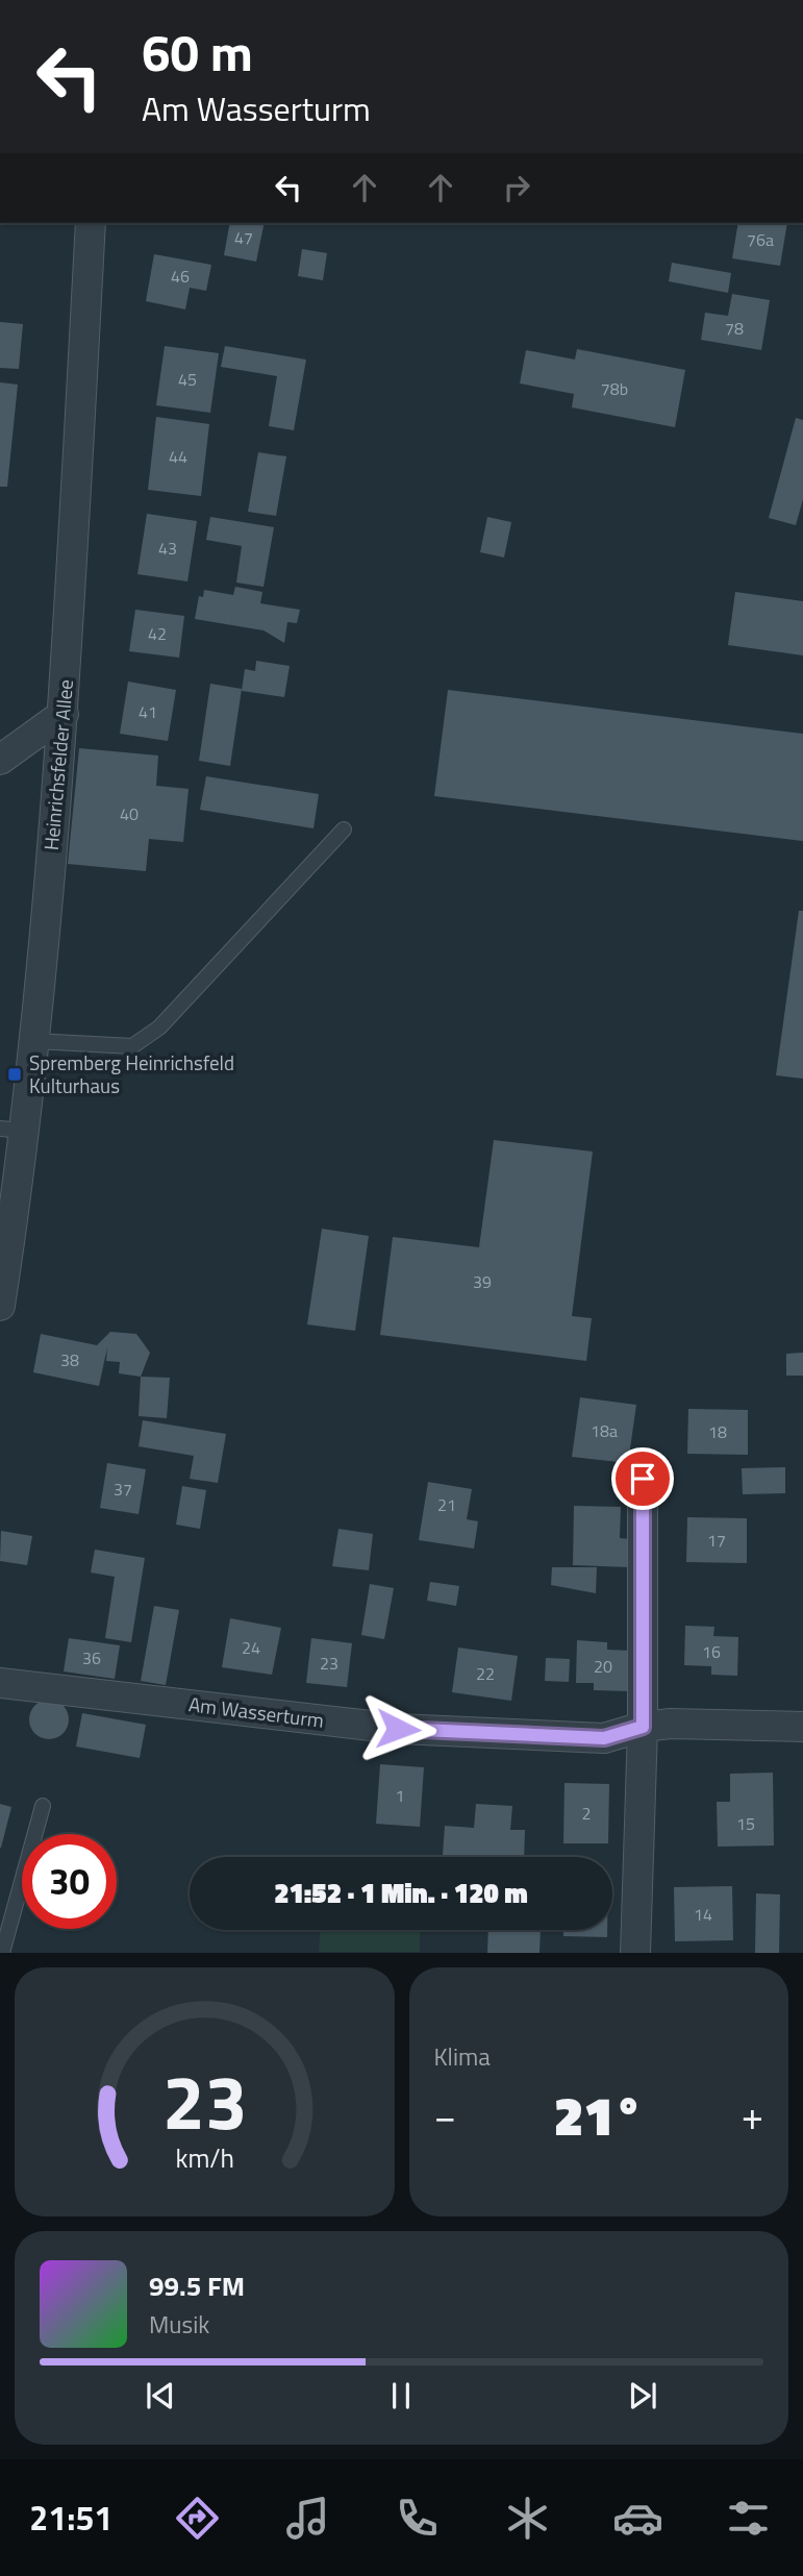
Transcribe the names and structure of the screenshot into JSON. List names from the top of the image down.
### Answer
{
  "streets": {
    "street": ["Heinrichsfelder Allee", "Am Wasserturm"]
  },
  "places": {
    "transit": ["Spremberg Heinrichsfeld Kulturhaus"]
  },
  "house_numbers": [
    "47",
    "76a",
    "46",
    "78",
    "45",
    "78b",
    "44",
    "43",
    "42",
    "41",
    "40",
    "39",
    "38",
    "18a",
    "18",
    "37",
    "21",
    "17",
    "24",
    "16",
    "36",
    "23",
    "20",
    "22",
    "1",
    "2",
    "15",
    "14"
  ],
  "page": {
    "turn": ["60 m", "Am Wasserturm"],
    "limit": "30",
    "trip": "21:52 · 1 Min. · 120 m",
    "tile": "Klima",
    "heat": ["−", "21°", "+"],
    "song": ["99.5 FM", "Musik"],
    "tabs": "21:51",
    "gauge": ["23", "km/h"]
  }
}
